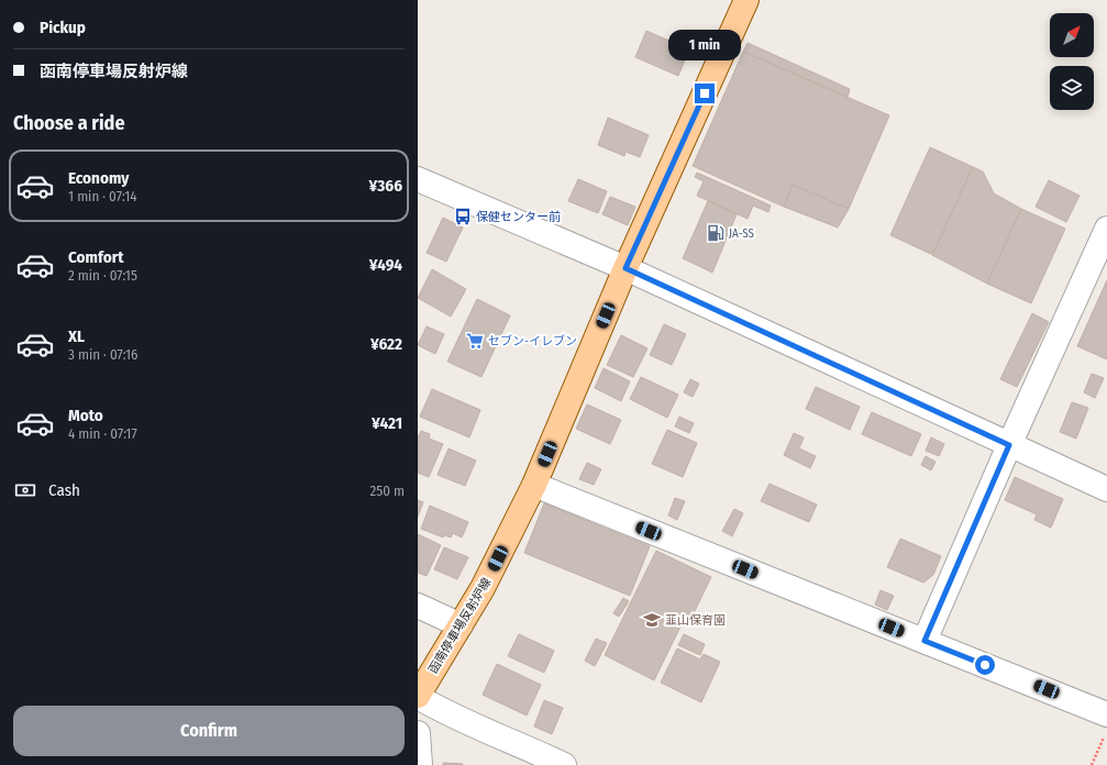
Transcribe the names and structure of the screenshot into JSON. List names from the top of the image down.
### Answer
{
  "streets": {
    "main road": ["函南停車場反射炉線"]
  },
  "places": {
    "bus stop": ["保健センター前"],
    "fuel station": ["JA-SS"],
    "supermarket": ["セブン-イレブン"],
    "school or university": ["韮山保育園"]
  },
  "north": "top right",
  "page": {
    "banner": ["Pickup", "函南停車場反射炉線"],
    "bubble": "1 min",
    "heading": "Choose a ride",
    "list": [
      {
        "name": "Economy",
        "note": "1 min · 07:14",
        "value": "¥366"
      },
      {
        "name": "Comfort",
        "note": "2 min · 07:15",
        "value": "¥494"
      },
      {
        "name": "XL",
        "note": "3 min · 07:16",
        "value": "¥622"
      },
      {
        "name": "Moto",
        "note": "4 min · 07:17",
        "value": "¥421"
      }
    ],
    "pay": ["Cash", "250 m"],
    "buttons": "Confirm"
  }
}
